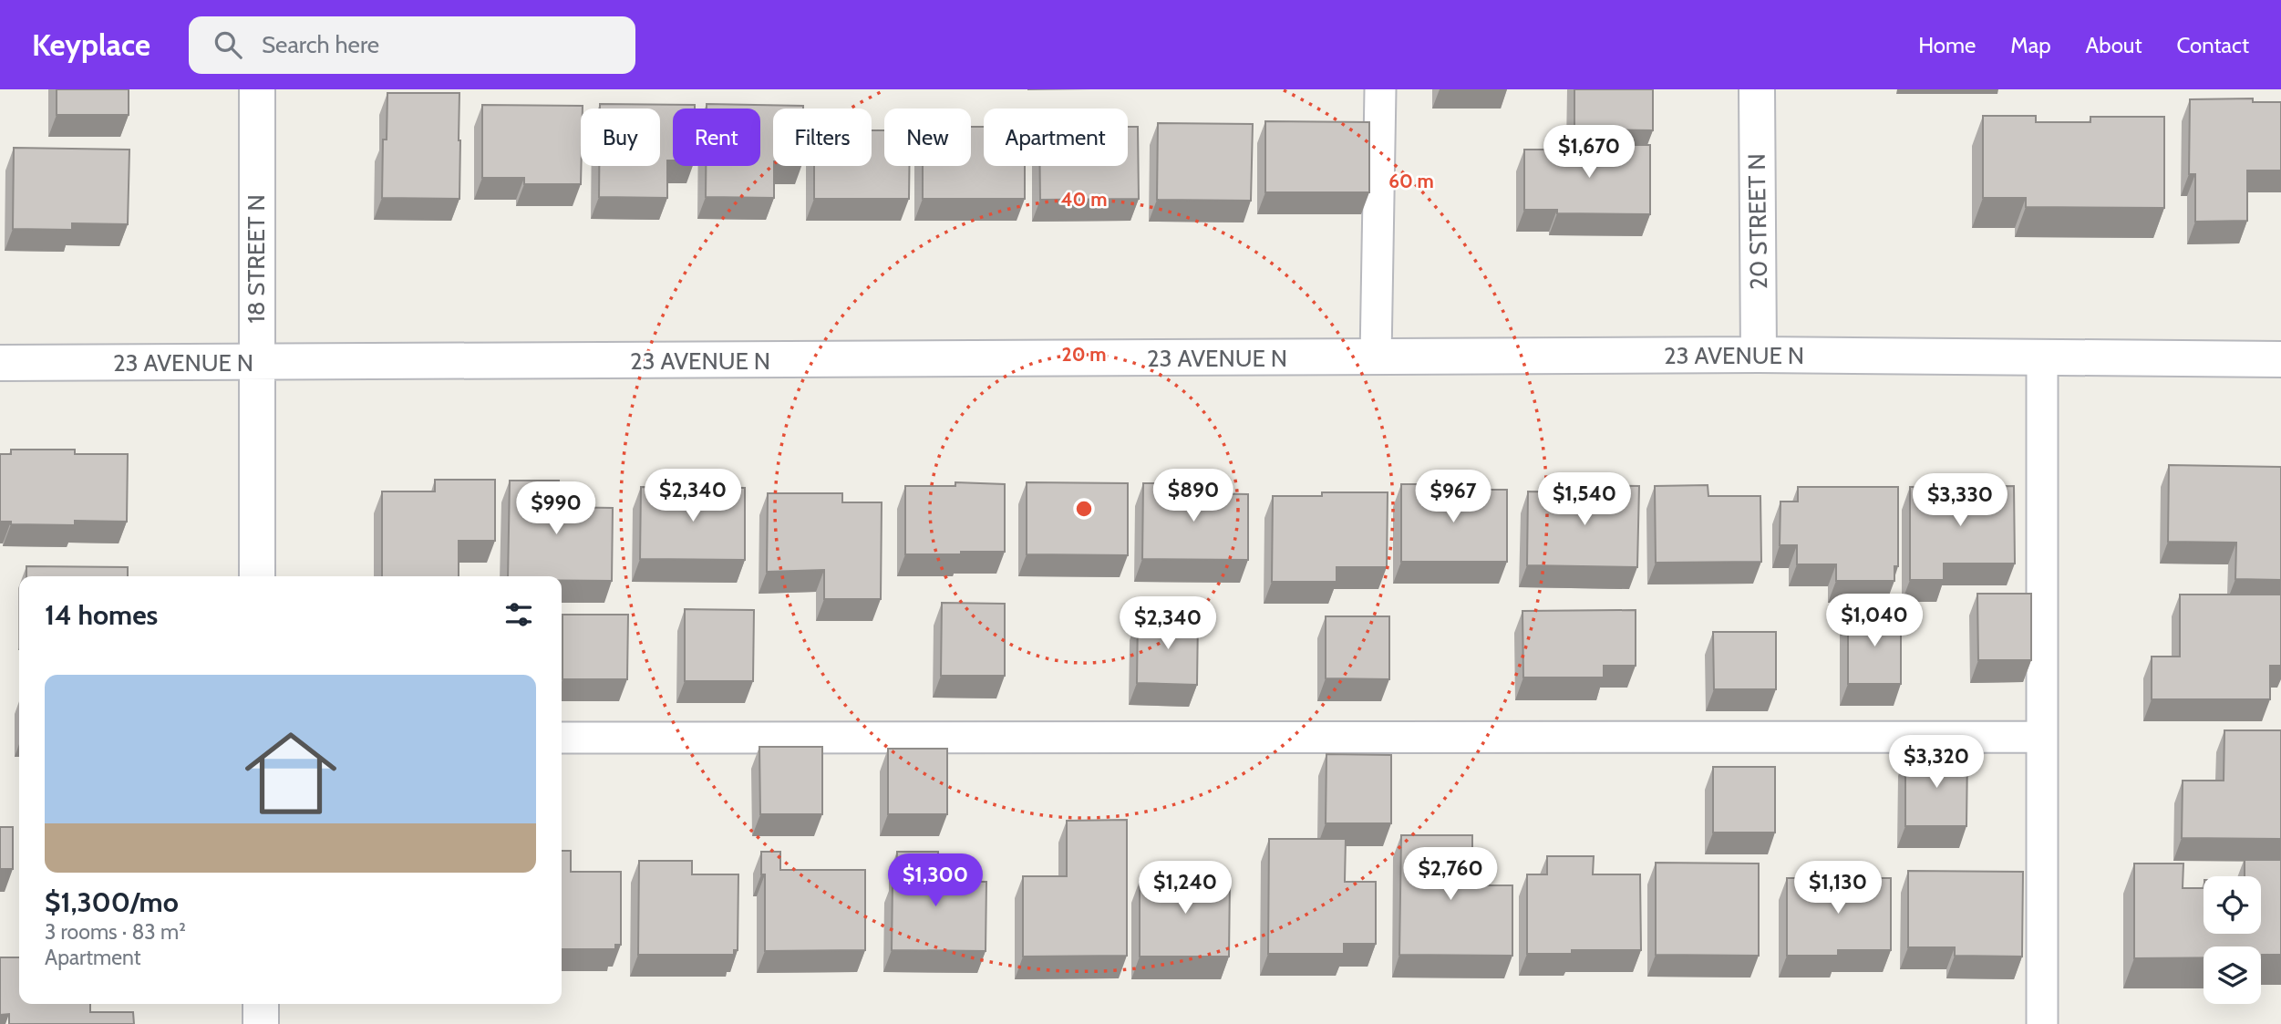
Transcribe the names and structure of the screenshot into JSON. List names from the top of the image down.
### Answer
{
  "streets": {
    "street": ["20 STREET N", "18 STREET N", "23 AVENUE N"]
  },
  "crossings": [
    ["20 STREET N", "23 AVENUE N"],
    ["18 STREET N", "23 AVENUE N"]
  ],
  "page": {
    "header": "Keyplace",
    "search": "Search here",
    "nav": [
      "Home",
      "Map",
      "About",
      "Contact"
    ],
    "chip": [
      "Buy",
      "Rent",
      "Filters",
      "New",
      "Apartment"
    ],
    "price": [
      "$1,670",
      "$2,340",
      "$890",
      "$967",
      "$1,540",
      "$3,330",
      "$990",
      "$1,040",
      "$2,340",
      "$3,320",
      "$2,760",
      "$1,300",
      "$1,240",
      "$1,130"
    ],
    "heading": "14 homes",
    "list": [
      {
        "name": "$1,300/mo",
        "note": "3 rooms · 83 m² · Apartment"
      }
    ]
  },
  "rings": ["60 m", "40 m", "20 m"]
}
